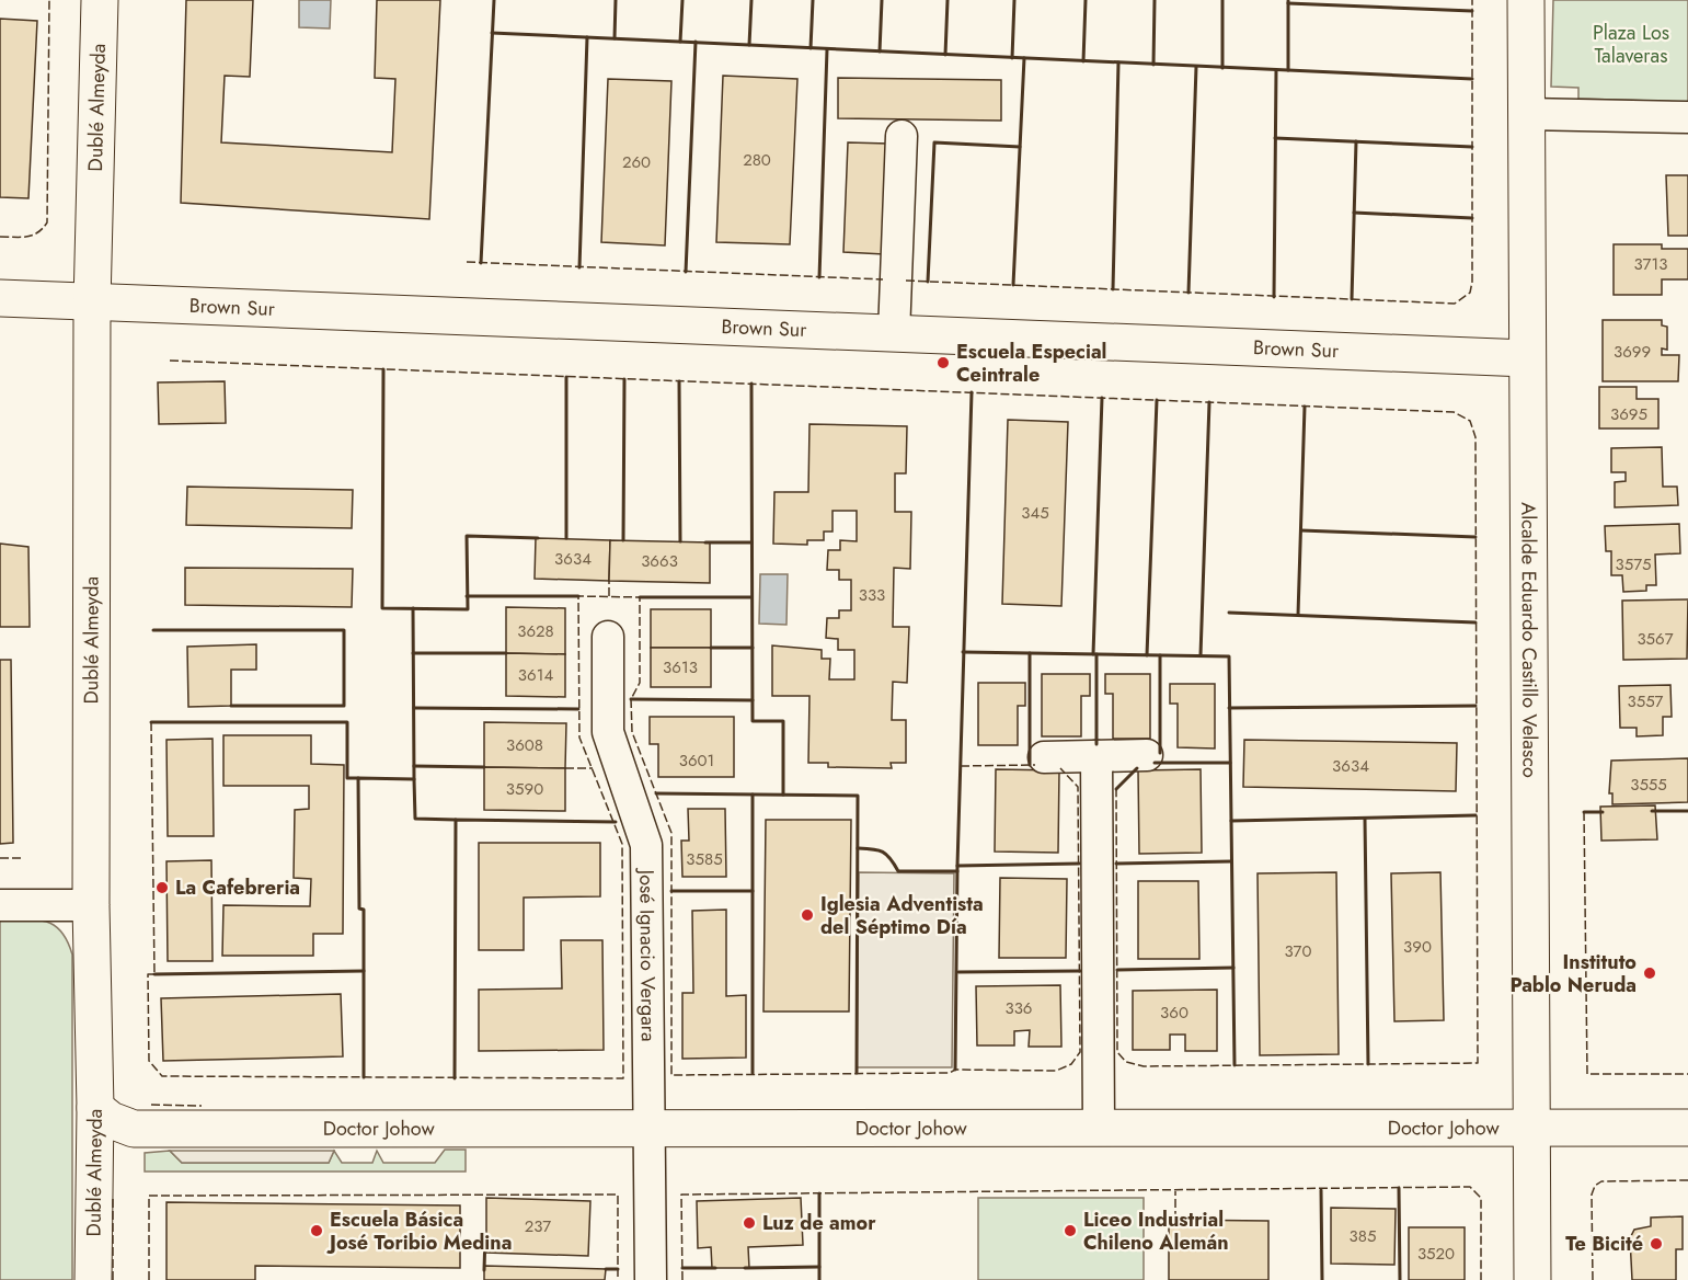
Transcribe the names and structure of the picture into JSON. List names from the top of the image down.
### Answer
{
  "streets": {
    "street": [
      "Dublé Almeyda",
      "Brown Sur",
      "Alcalde Eduardo Castillo Velasco",
      "José Ignacio Vergara",
      "Doctor Johow"
    ]
  },
  "crossings": [
    ["Dublé Almeyda", "Brown Sur"],
    ["Dublé Almeyda", "Doctor Johow"],
    ["Brown Sur", "Alcalde Eduardo Castillo Velasco"],
    ["Alcalde Eduardo Castillo Velasco", "Doctor Johow"],
    ["José Ignacio Vergara", "Doctor Johow"]
  ],
  "parks": ["Plaza Los Talaveras"],
  "places": [
    "Escuela Especial Ceintrale",
    "La Cafebreria",
    "Iglesia Adventista del Séptimo Día",
    "Instituto Pablo Neruda",
    "Luz de amor",
    "Escuela Básica José Toribio Medina",
    "Liceo Industrial Chileno Alemán",
    "Te Bicité"
  ],
  "house_numbers": [
    "280",
    "260",
    "3713",
    "3699",
    "3695",
    "345",
    "3634",
    "3663",
    "3575",
    "333",
    "3628",
    "3567",
    "3613",
    "3614",
    "3557",
    "3608",
    "3601",
    "3634",
    "3555",
    "3590",
    "3585",
    "390",
    "370",
    "336",
    "360",
    "237",
    "385",
    "3520"
  ]
}
